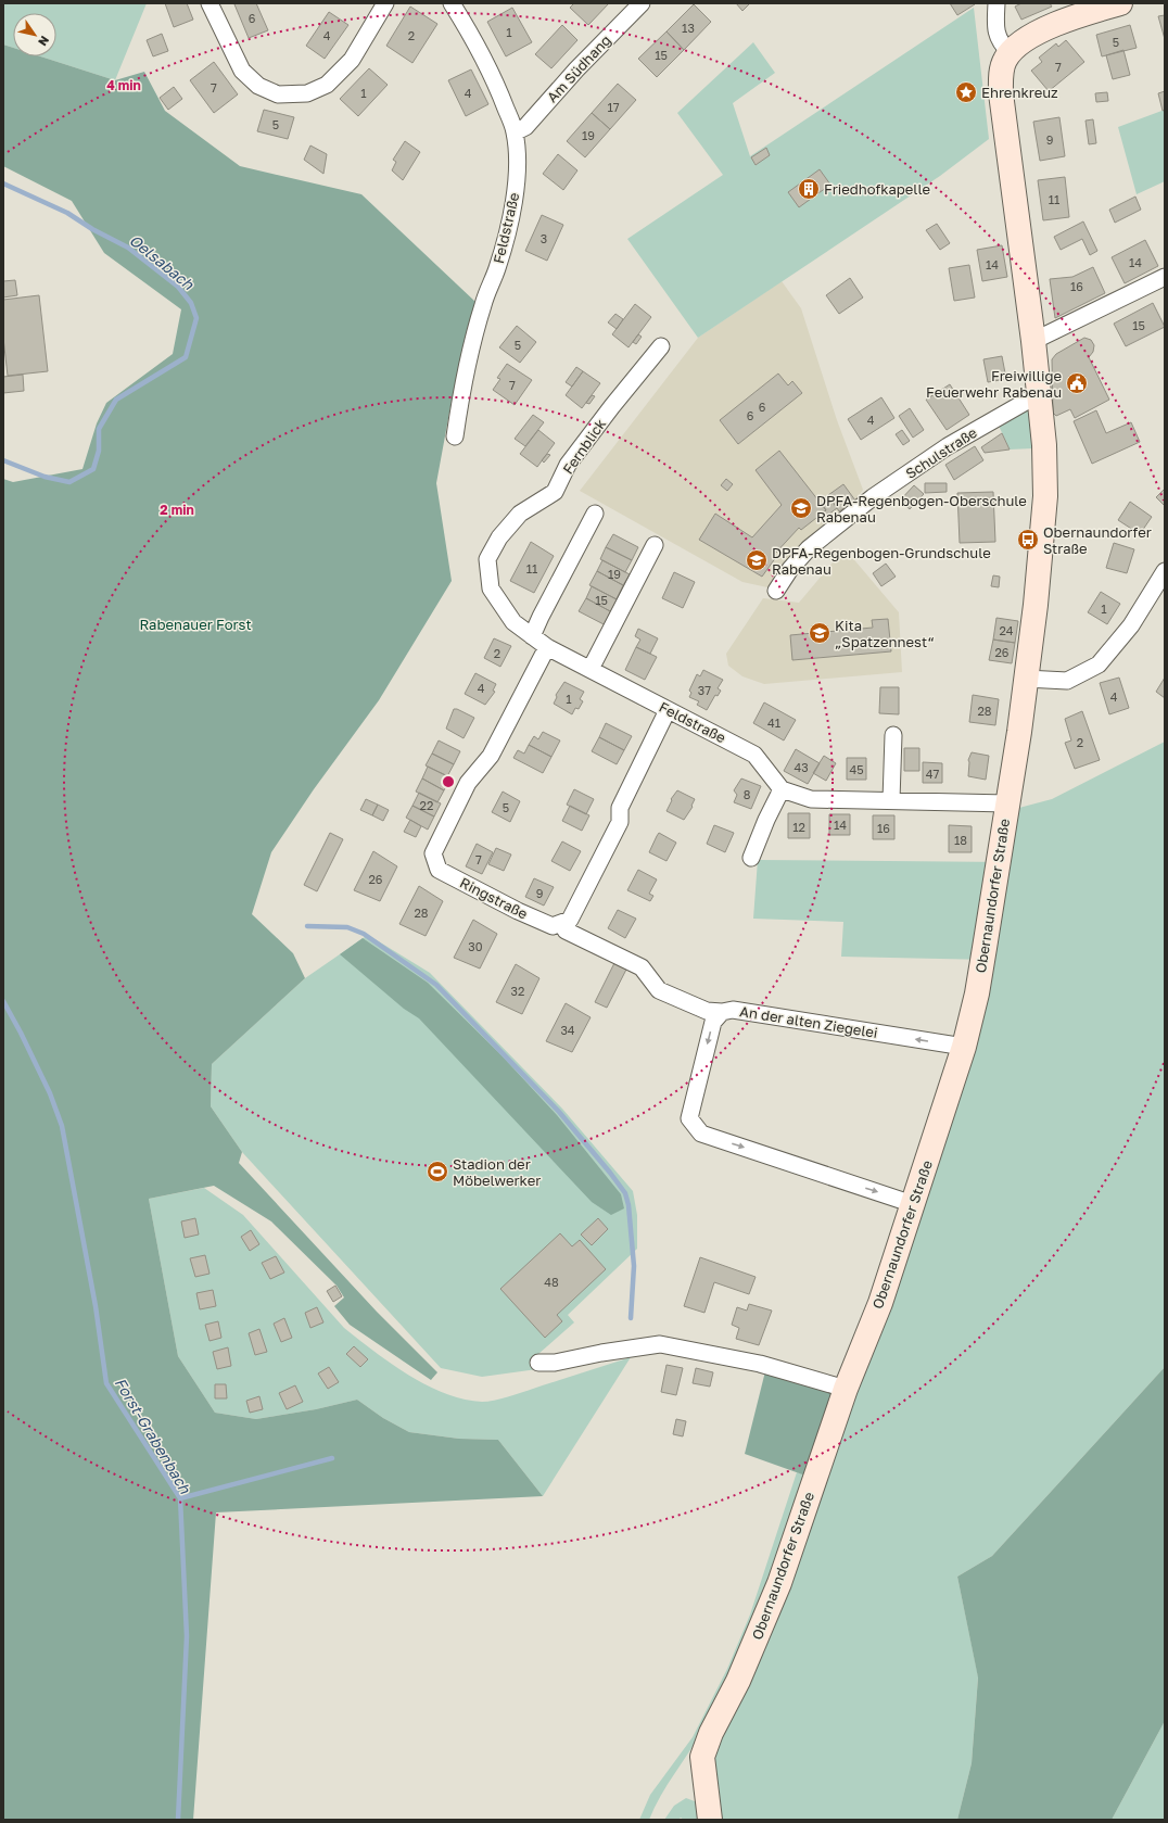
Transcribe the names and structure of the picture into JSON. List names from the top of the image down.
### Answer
{
  "streets": {
    "street": [
      "Am Südhang",
      "Feldstraße",
      "Fernblick",
      "Schulstraße",
      "Obernaundorfer Straße",
      "Ringstraße",
      "An der alten Ziegelei"
    ]
  },
  "crossings": [
    ["Am Südhang", "Feldstraße"],
    ["Feldstraße", "Fernblick"],
    ["Feldstraße", "Ringstraße"],
    ["Schulstraße", "Obernaundorfer Straße"],
    ["Obernaundorfer Straße", "An der alten Ziegelei"]
  ],
  "water": ["Oelsabach", "Forst-Grabenbach"],
  "parks": ["Rabenauer Forst"],
  "places": {
    "place": ["Ehrenkreuz"],
    "building": ["Friedhofkapelle"],
    "public building": ["Freiwillige Feuerwehr Rabenau"],
    "school or university": ["DPFA-Regenbogen-Oberschule Rabenau", "DPFA-Regenbogen-Grundschule Rabenau", "Kita „Spatzennest“"],
    "bus stop": ["Obernaundorfer Straße"],
    "sports": ["Stadion der Möbelwerker"]
  },
  "house_numbers": [
    "6",
    "13",
    "1",
    "4",
    "2",
    "5",
    "15",
    "7",
    "7",
    "1",
    "4",
    "17",
    "5",
    "19",
    "9",
    "11",
    "3",
    "14",
    "14",
    "16",
    "15",
    "5",
    "7",
    "6",
    "6",
    "4",
    "11",
    "19",
    "15",
    "1",
    "24",
    "26",
    "2",
    "4",
    "37",
    "4",
    "1",
    "28",
    "41",
    "2",
    "43",
    "45",
    "47",
    "8",
    "22",
    "5",
    "14",
    "12",
    "16",
    "18",
    "7",
    "26",
    "9",
    "28",
    "30",
    "32",
    "34",
    "48"
  ],
  "north": "bottom right",
  "rings": ["4 min", "2 min"]
}
